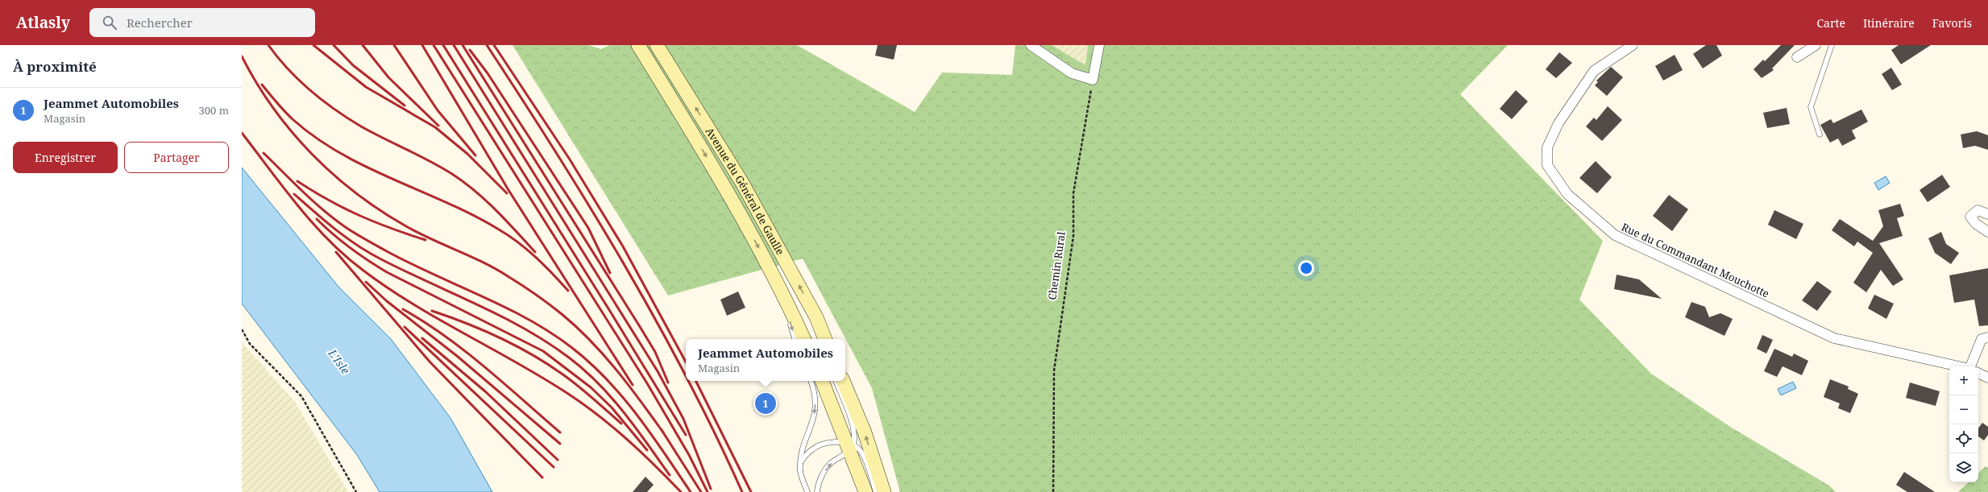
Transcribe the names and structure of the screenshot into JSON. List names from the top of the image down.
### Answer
{
  "streets": {
    "main road": ["Avenue du Général de Gaulle"],
    "street": ["Rue du Commandant Mouchotte"],
    "path": ["Chemin Rural"]
  },
  "water": ["L'Isle"],
  "page": {
    "header": "Atlasly",
    "search": "Rechercher",
    "nav": ["Carte", "Itinéraire", "Favoris"],
    "heading": "À proximité",
    "list": [
      {
        "mark": "1",
        "name": "Jeammet Automobiles",
        "note": "Magasin",
        "value": "300 m"
      }
    ],
    "buttons": ["Enregistrer", "Partager"],
    "popup": ["Jeammet Automobiles", "Magasin"],
    "map_buttons": ["+", "−"],
    "pins": "1"
  }
}
